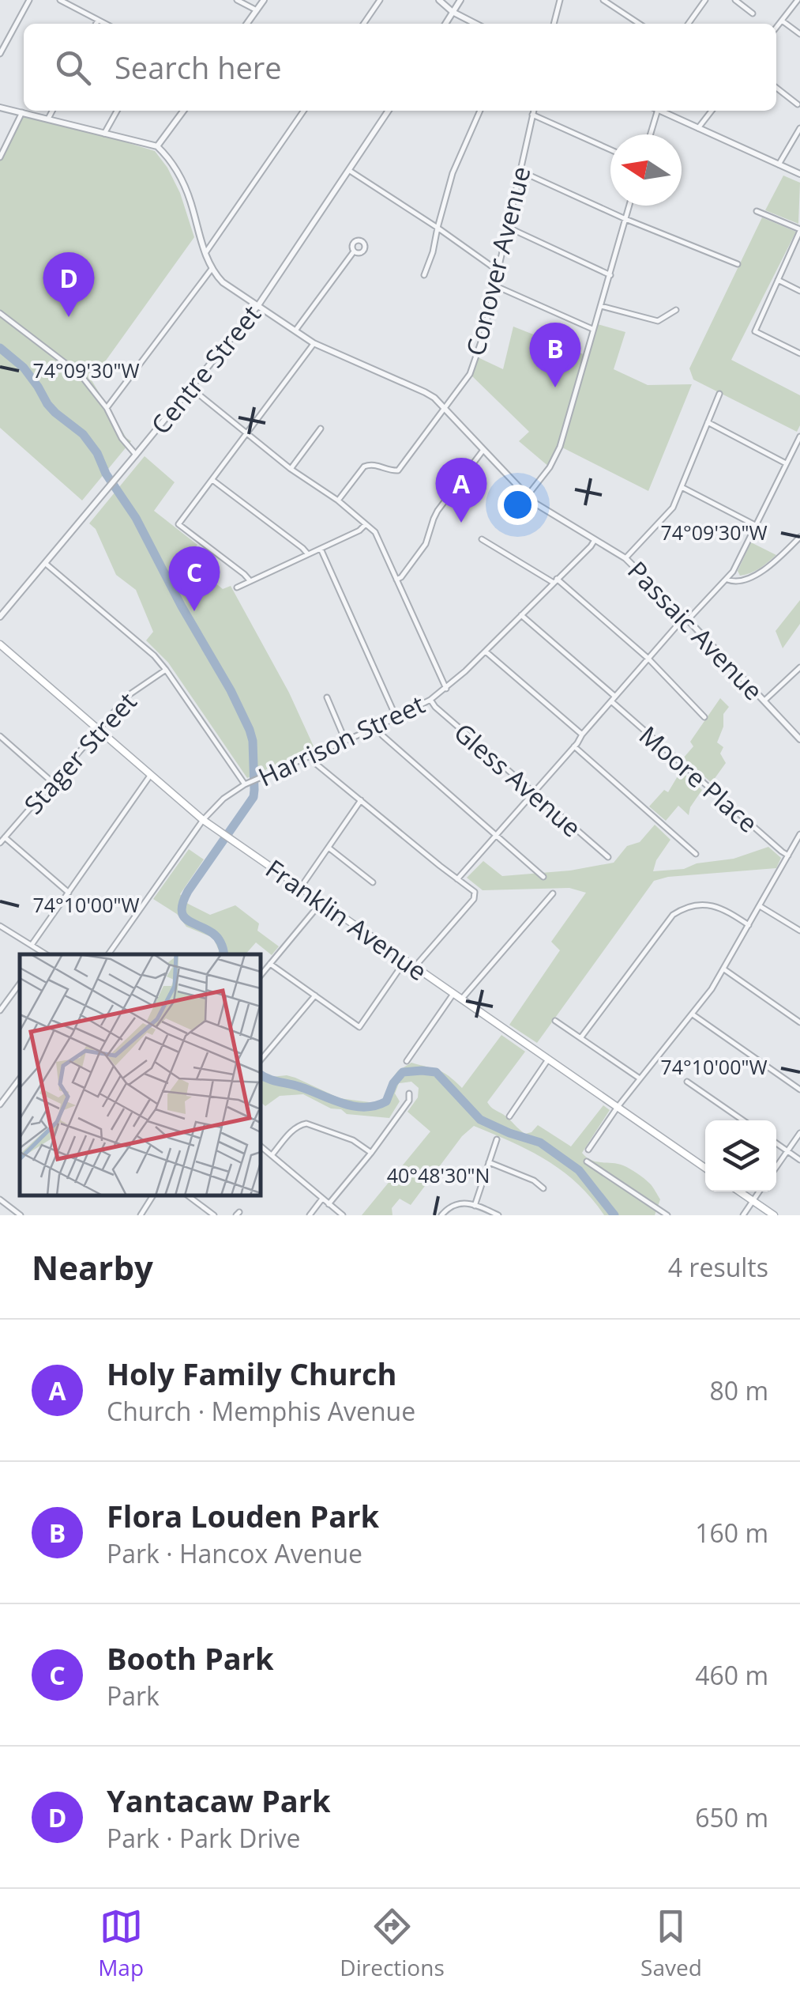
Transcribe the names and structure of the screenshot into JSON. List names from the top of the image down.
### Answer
{
  "streets": {
    "main road": ["Franklin Avenue"],
    "street": [
      "Conover Avenue",
      "Centre Street",
      "Passaic Avenue",
      "Harrison Street",
      "Stager Street",
      "Moore Place",
      "Gless Avenue"
    ]
  },
  "crossings": [
    ["Conover Avenue", "Passaic Avenue"],
    ["Centre Street", "Passaic Avenue"],
    ["Passaic Avenue", "Harrison Street"],
    ["Harrison Street", "Moore Place"],
    ["Harrison Street", "Gless Avenue"],
    ["Harrison Street", "Franklin Avenue"],
    ["Stager Street", "Franklin Avenue"]
  ],
  "north": "left",
  "page": {
    "search": "Search here",
    "pins": [
      "D",
      "B",
      "A",
      "C"
    ],
    "heading": ["Nearby", "4 results"],
    "list": [
      {
        "mark": "A",
        "name": "Holy Family Church",
        "note": "Church · Memphis Avenue",
        "value": "80 m"
      },
      {
        "mark": "B",
        "name": "Flora Louden Park",
        "note": "Park · Hancox Avenue",
        "value": "160 m"
      },
      {
        "mark": "C",
        "name": "Booth Park",
        "note": "Park",
        "value": "460 m"
      },
      {
        "mark": "D",
        "name": "Yantacaw Park",
        "note": "Park · Park Drive",
        "value": "650 m"
      }
    ],
    "nav": ["Map", "Directions", "Saved"]
  },
  "coordinates": ["74°09'30\"W", "74°10'00\"W", "40°48'30\"N"]
}
